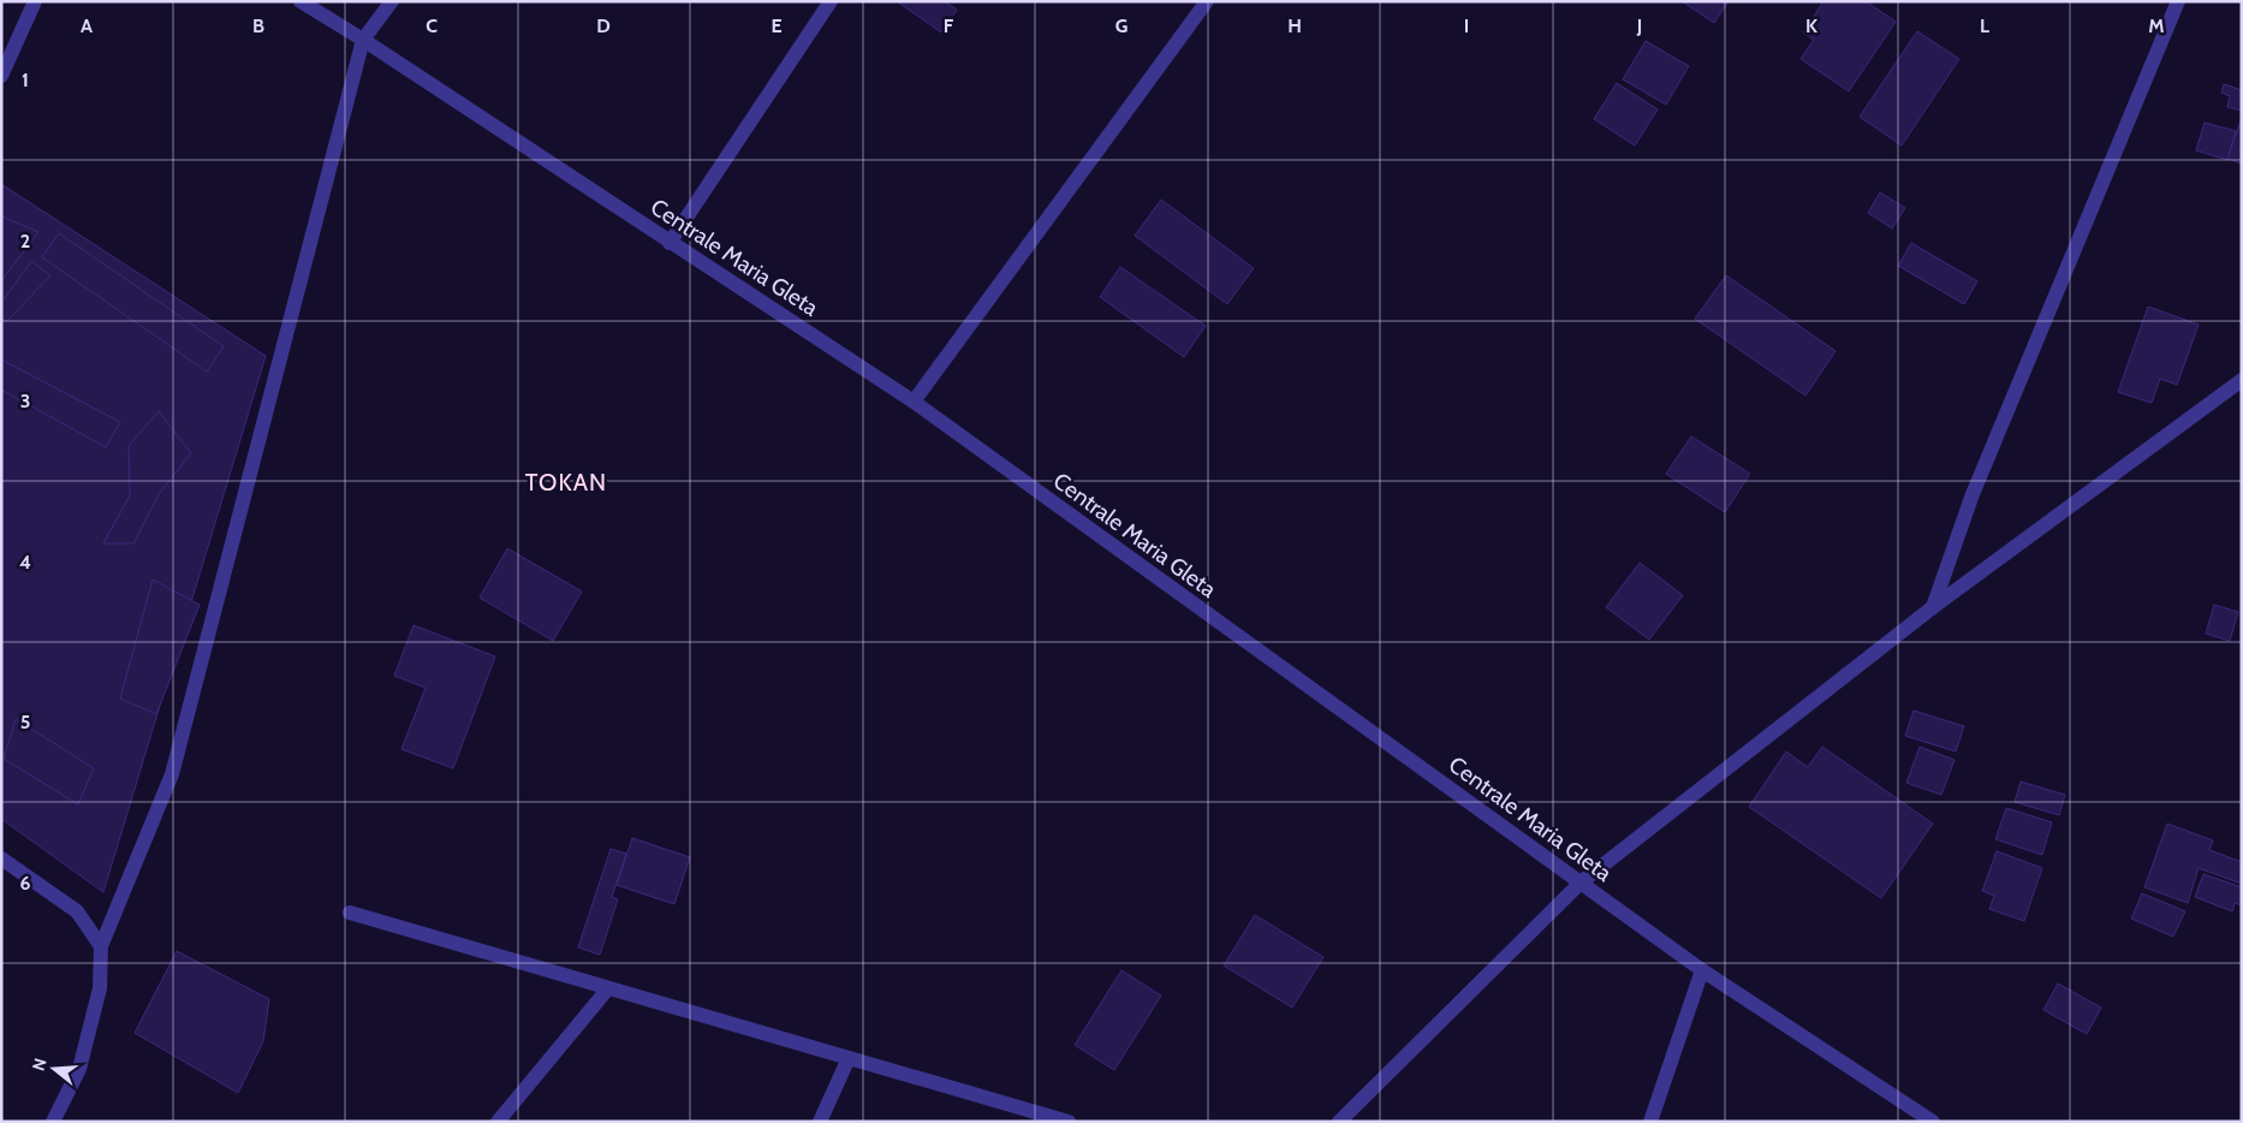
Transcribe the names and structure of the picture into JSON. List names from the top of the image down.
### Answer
{
  "streets": {
    "street": ["Centrale Maria Gleta"]
  },
  "districts": ["TOKAN"],
  "north": "left",
  "grid": {
    "columns": [
      "A",
      "B",
      "C",
      "D",
      "E",
      "F",
      "G",
      "H",
      "I",
      "J",
      "K",
      "L",
      "M"
    ],
    "rows": [
      "1",
      "2",
      "3",
      "4",
      "5",
      "6"
    ]
  }
}
